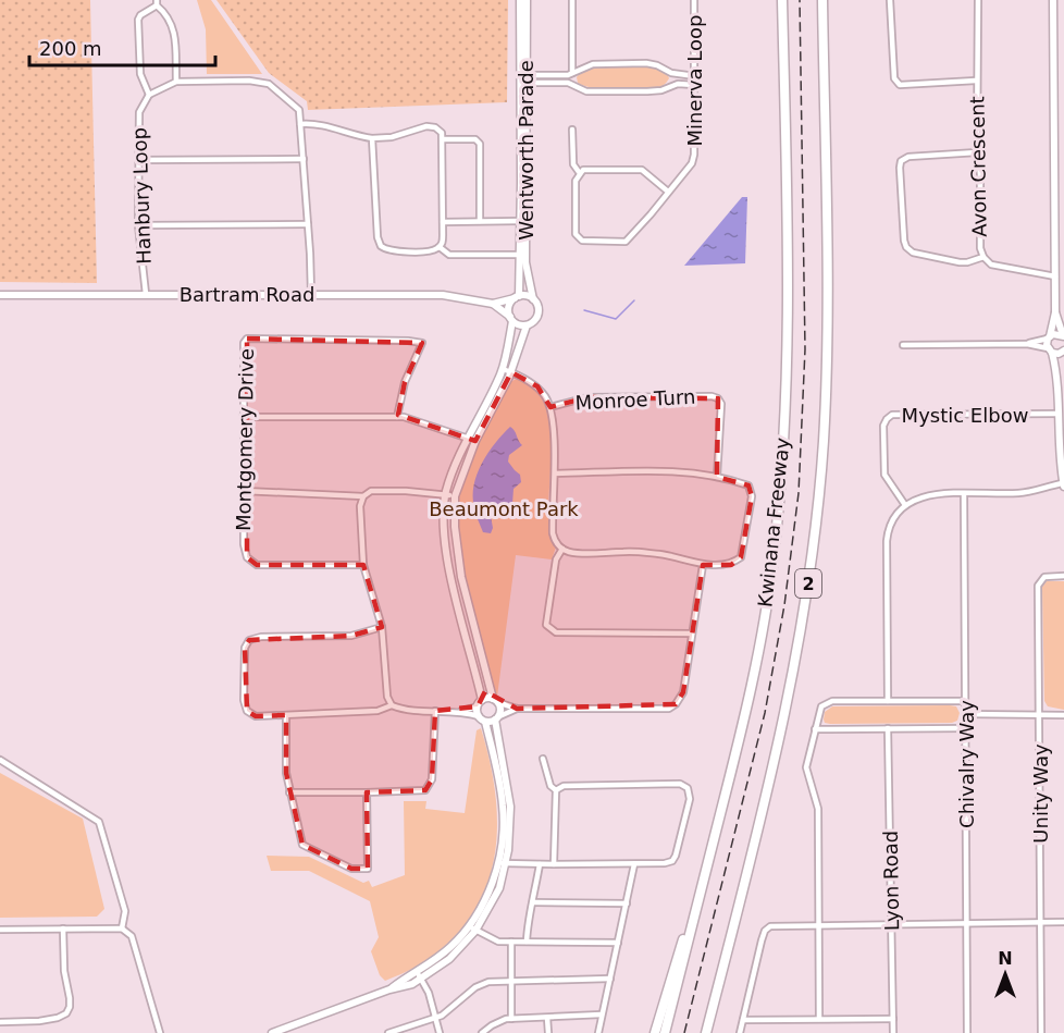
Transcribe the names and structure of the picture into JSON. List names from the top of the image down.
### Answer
{
  "streets": {
    "highway": ["Kwinana Freeway", "2"],
    "street": [
      "Minerva Loop",
      "Wentworth Parade",
      "Avon Crescent",
      "Hanbury Loop",
      "Bartram Road",
      "Monroe Turn",
      "Mystic Elbow",
      "Montgomery Drive",
      "Chivalry Way",
      "Unity Way",
      "Lyon Road"
    ]
  },
  "crossings": [
    ["Wentworth Parade", "Bartram Road"],
    ["Hanbury Loop", "Bartram Road"],
    ["Kwinana Freeway", "2"]
  ],
  "parks": ["Beaumont Park"],
  "scale_bar": "200 m",
  "north": "top"
}
